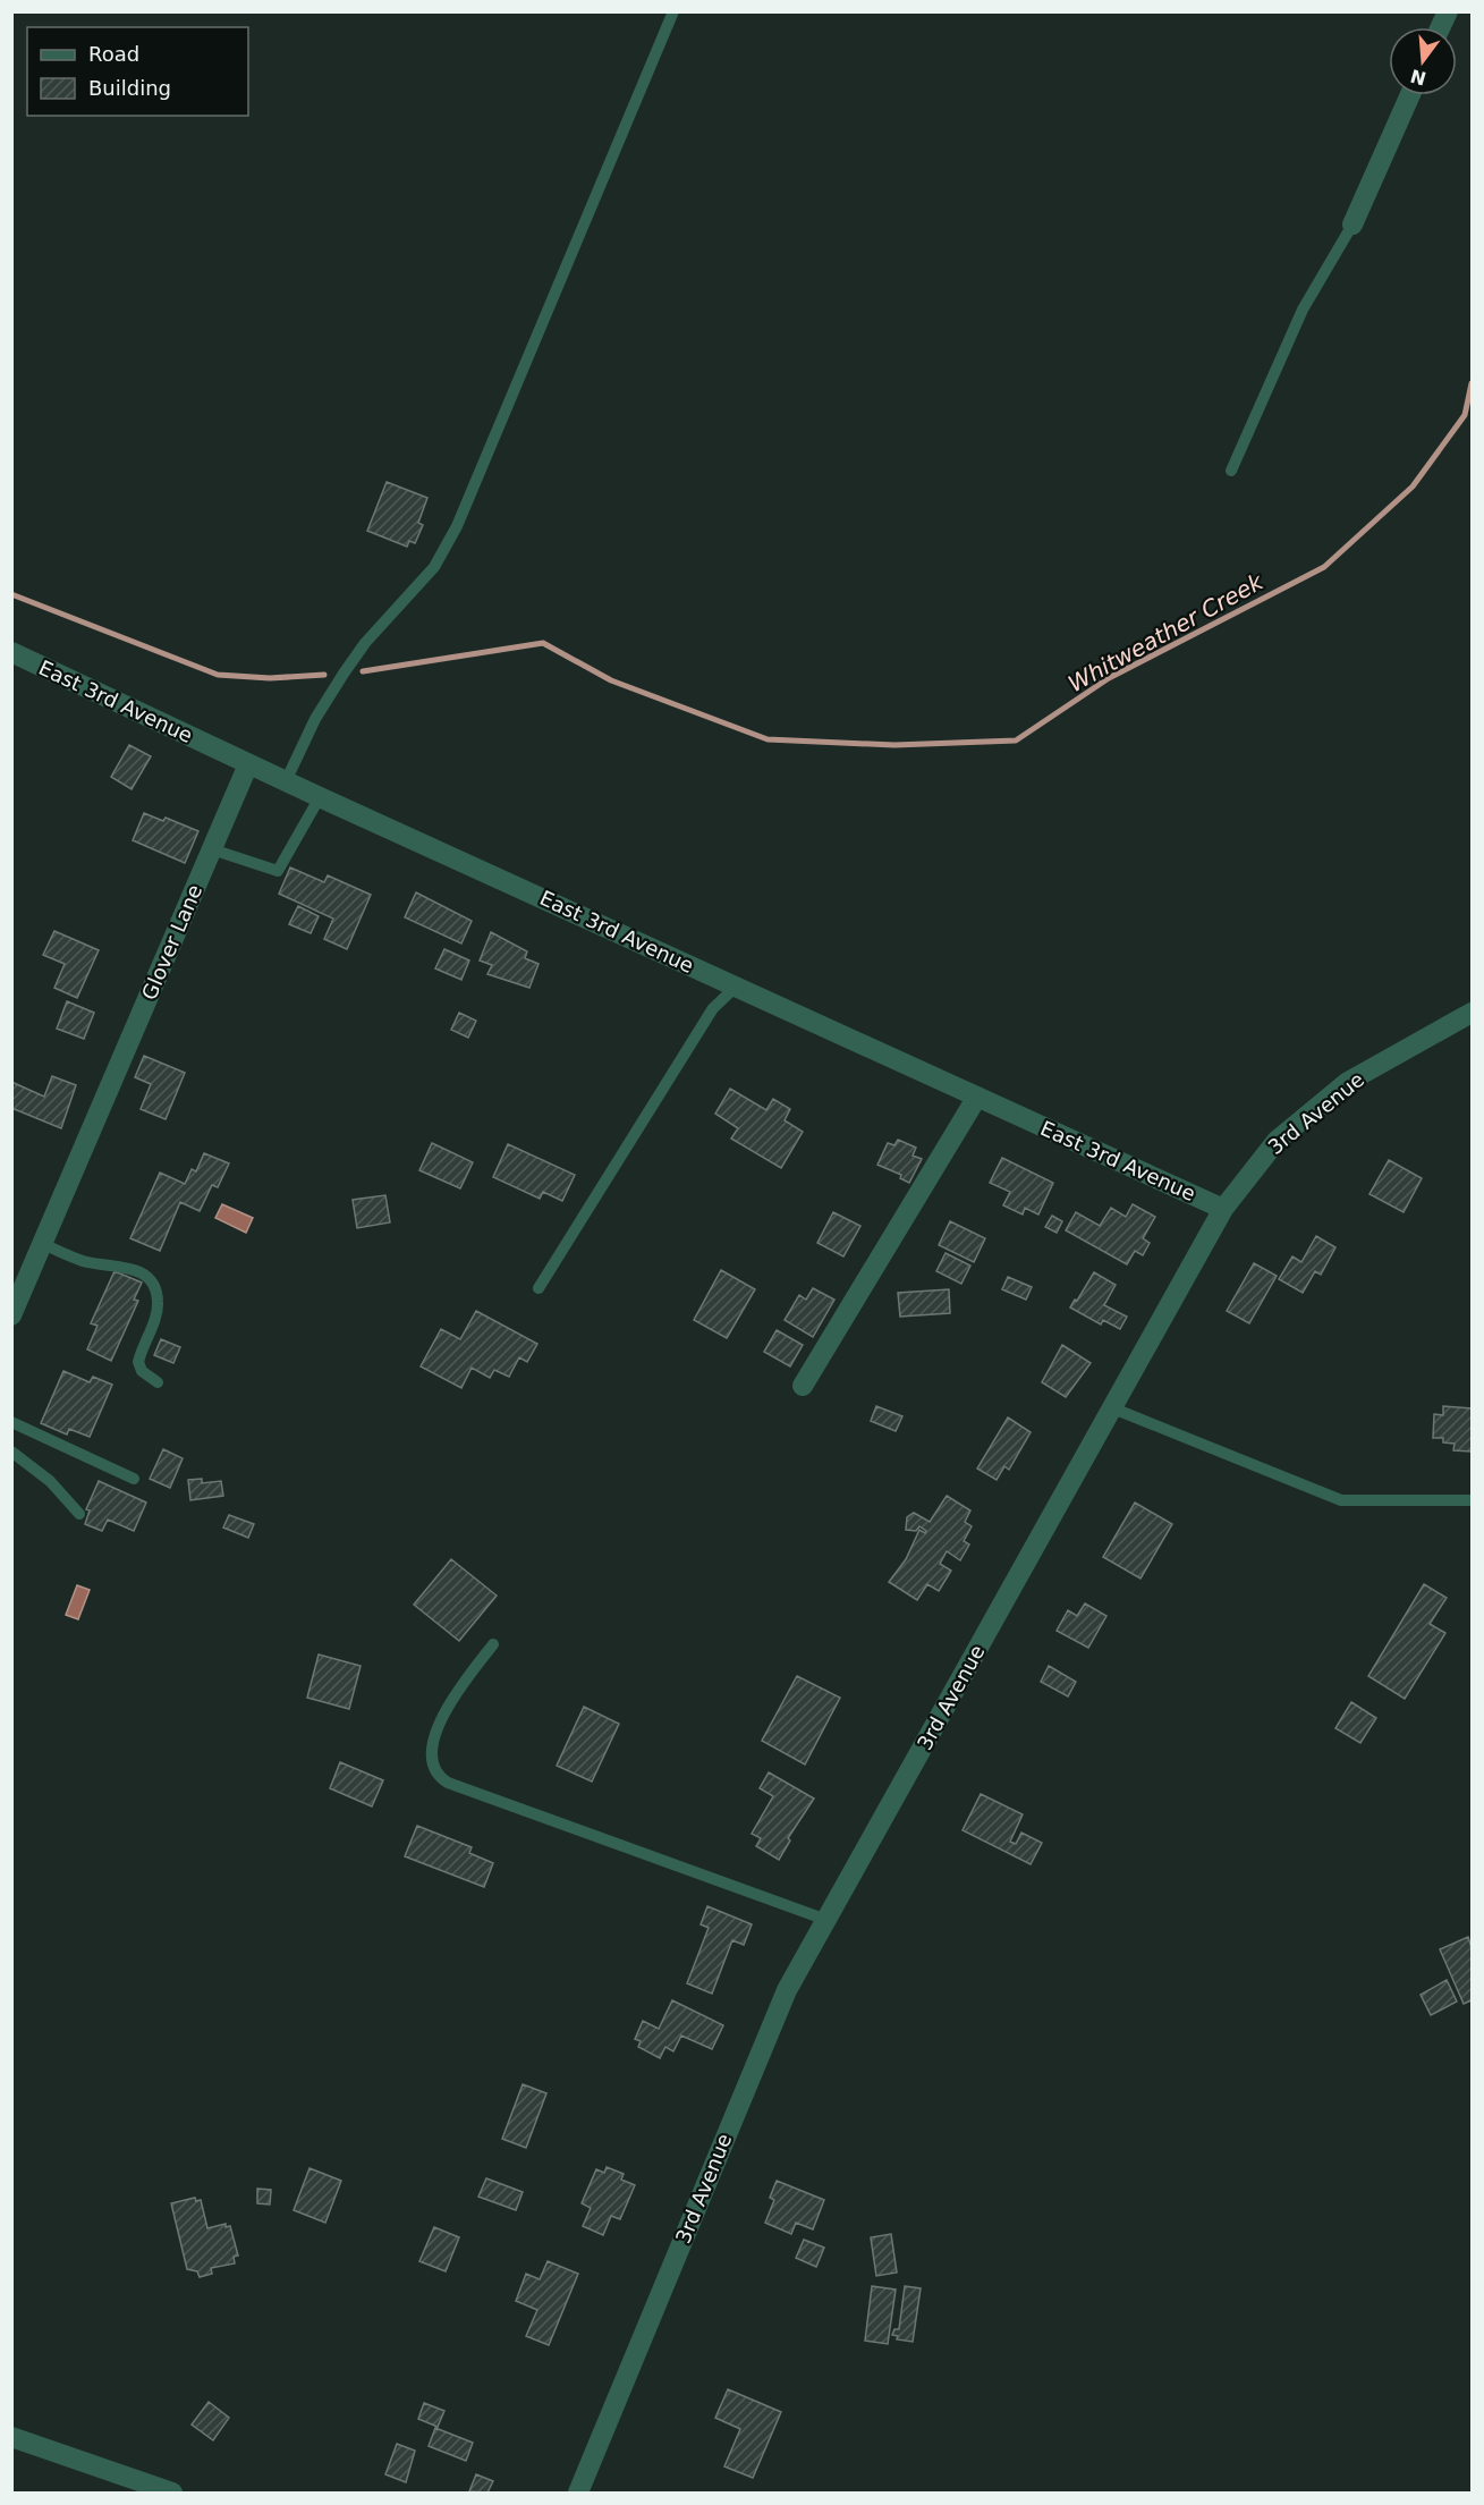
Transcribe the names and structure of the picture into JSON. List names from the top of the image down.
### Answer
{
  "streets": {
    "street": ["East 3rd Avenue", "Glover Lane", "3rd Avenue"]
  },
  "crossings": [
    ["East 3rd Avenue", "Glover Lane"],
    ["East 3rd Avenue", "3rd Avenue"]
  ],
  "water": ["Whitweather Creek"],
  "legend": ["Road", "Building"],
  "north": "bottom"
}
